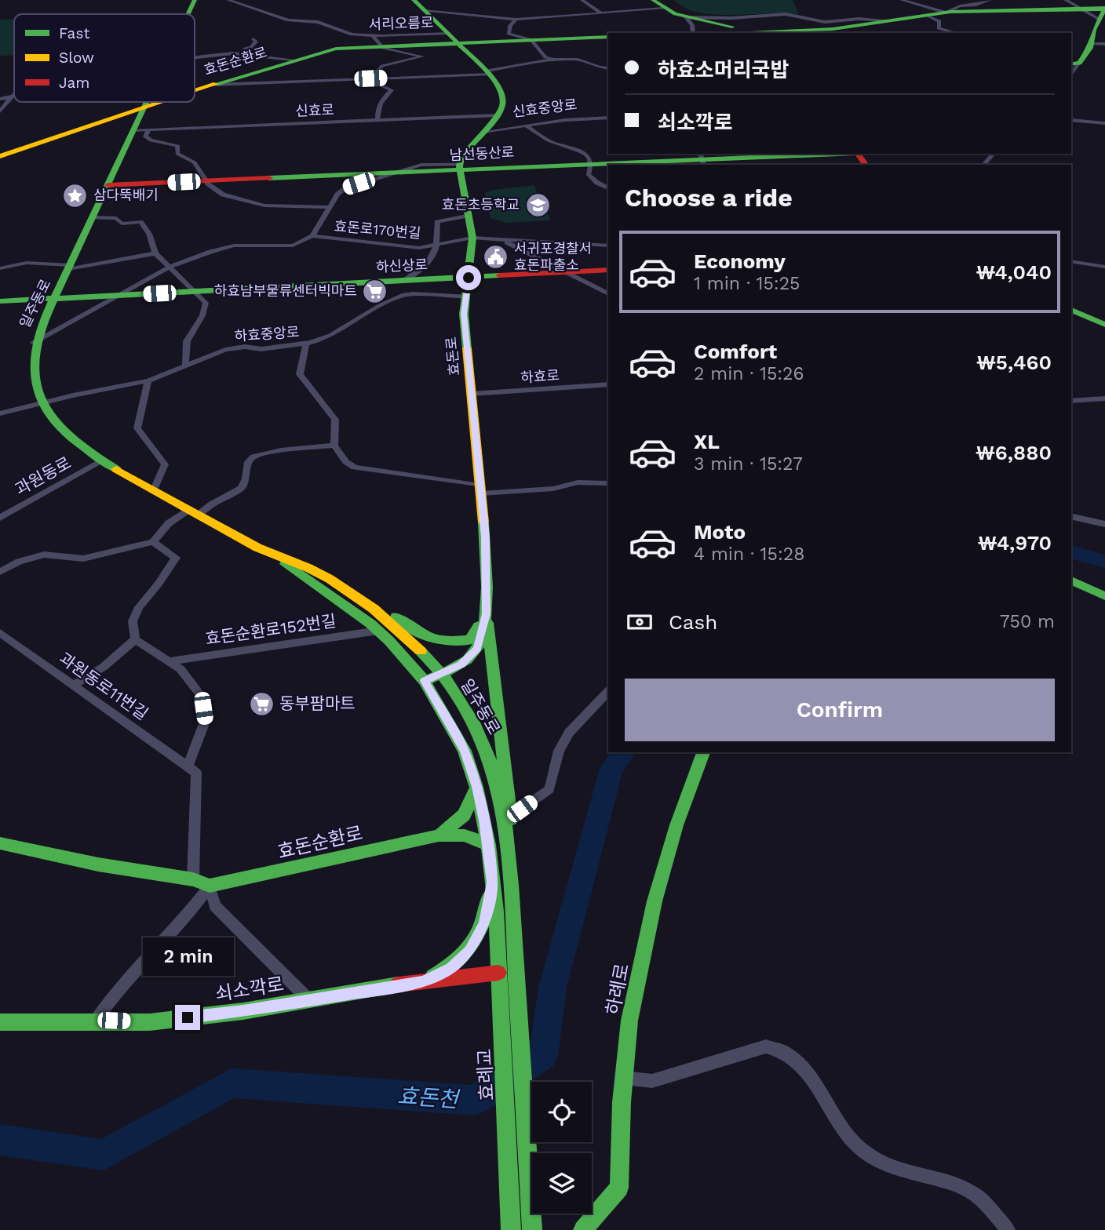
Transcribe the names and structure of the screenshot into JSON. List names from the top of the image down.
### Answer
{
  "streets": {
    "street": [
      "서리오름로",
      "효돈순환로",
      "신효중앙로",
      "신효로",
      "남선동산로",
      "효돈로170번길",
      "하신상로",
      "일주동로",
      "하효중앙로",
      "효돈로",
      "하효로",
      "과원동로",
      "효돈순환로152번길",
      "과원동로11번길",
      "쇠소깍로",
      "하례로",
      "효례교"
    ]
  },
  "crossings": [
    ["서리오름로", "효돈순환로"],
    ["효돈순환로", "쇠소깍로"],
    ["신효로", "일주동로"],
    ["남선동산로", "효돈로170번길"],
    ["남선동산로", "일주동로"],
    ["남선동산로", "효돈로"],
    ["효돈로170번길", "하신상로"],
    ["효돈로170번길", "일주동로"],
    ["효돈로170번길", "효돈로"],
    ["하신상로", "일주동로"],
    ["하신상로", "효돈로"],
    ["일주동로", "하효중앙로"],
    ["일주동로", "효돈로"],
    ["일주동로", "과원동로"],
    ["일주동로", "효돈순환로152번길"],
    ["일주동로", "쇠소깍로"],
    ["일주동로", "효례교"],
    ["하효중앙로", "효돈로"],
    ["효돈로", "하효로"],
    ["쇠소깍로", "효례교"]
  ],
  "water": ["효돈천"],
  "places": {
    "place": ["삼다뚝배기"],
    "school or university": ["효돈초등학교"],
    "public building": ["서귀포경찰서 효돈파출소"],
    "supermarket": ["하효남부물류센터빅마트", "동부팜마트"]
  },
  "legend": ["Fast", "Slow", "Jam"],
  "page": {
    "banner": ["하효소머리국밥", "쇠소깍로"],
    "heading": "Choose a ride",
    "list": [
      {
        "name": "Economy",
        "note": "1 min · 15:25",
        "value": "₩4,040"
      },
      {
        "name": "Comfort",
        "note": "2 min · 15:26",
        "value": "₩5,460"
      },
      {
        "name": "XL",
        "note": "3 min · 15:27",
        "value": "₩6,880"
      },
      {
        "name": "Moto",
        "note": "4 min · 15:28",
        "value": "₩4,970"
      }
    ],
    "pay": ["Cash", "750 m"],
    "buttons": "Confirm",
    "bubble": "2 min"
  }
}
